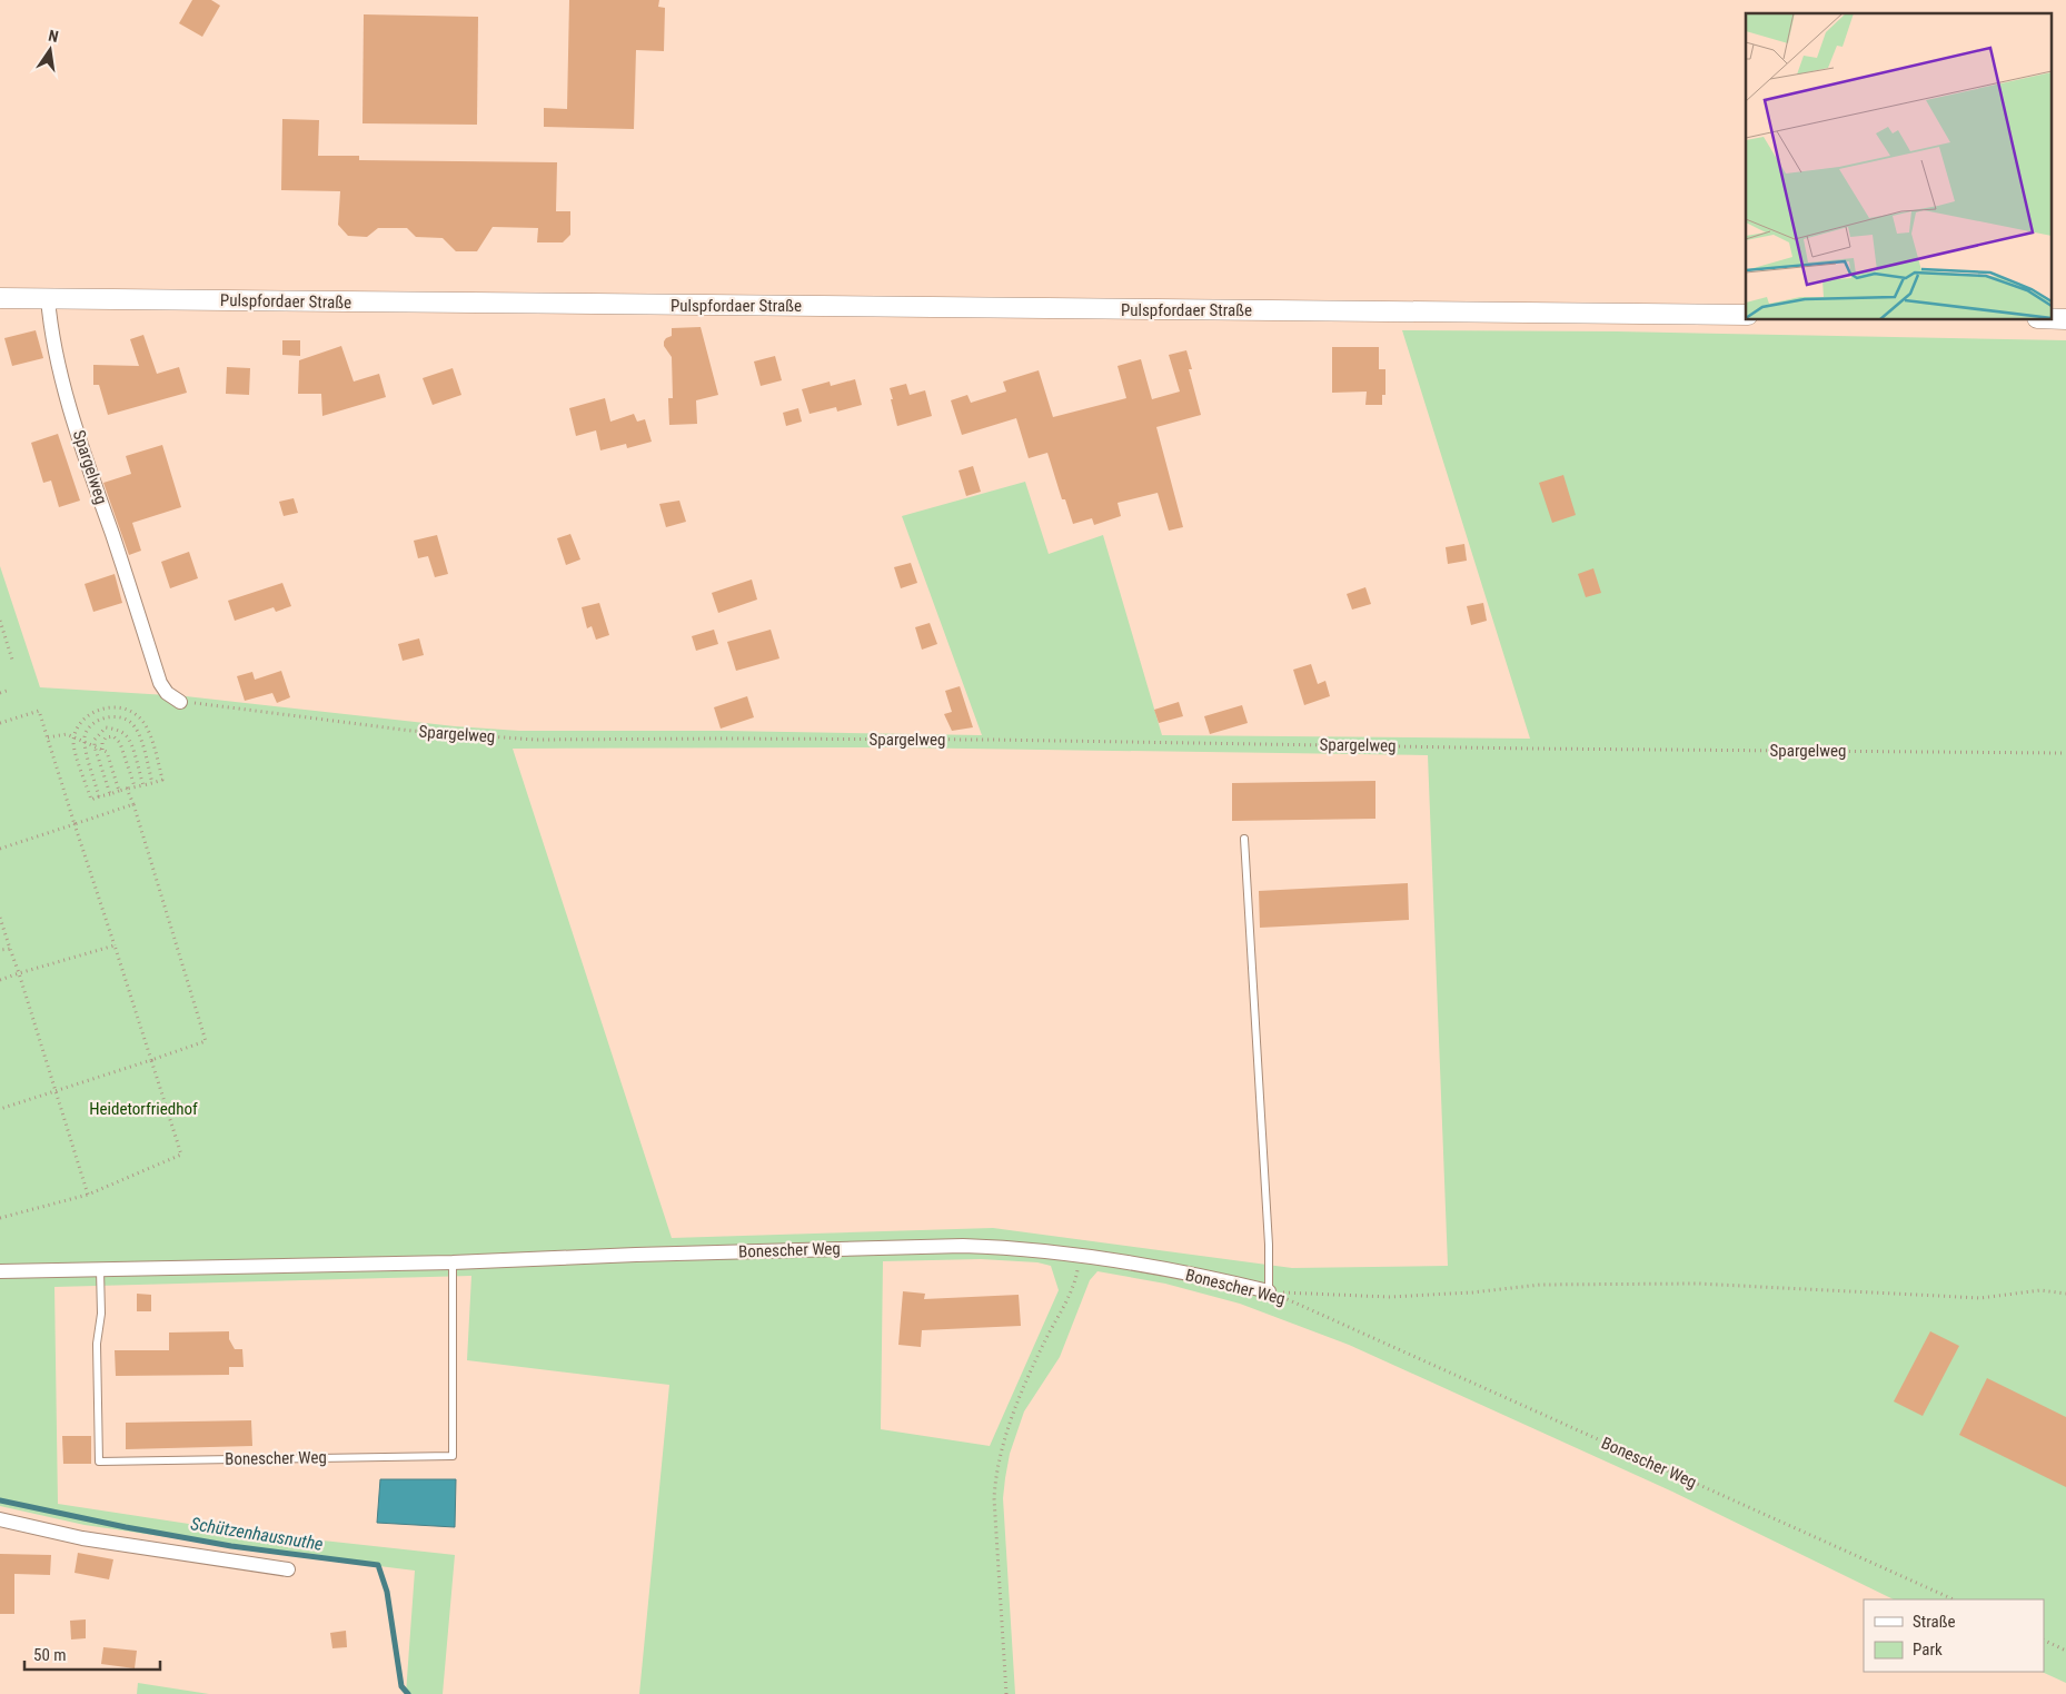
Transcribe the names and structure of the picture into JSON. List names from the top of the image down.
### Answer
{
  "streets": {
    "main road": ["Pulspfordaer Straße"],
    "street": ["Spargelweg", "Bonescher Weg"]
  },
  "crossings": [
    ["Pulspfordaer Straße", "Spargelweg"]
  ],
  "water": ["Schützenhausnuthe"],
  "parks": ["Heidetorfriedhof"],
  "legend": ["Straße", "Park"],
  "scale_bar": "50 m",
  "north": "top"
}
